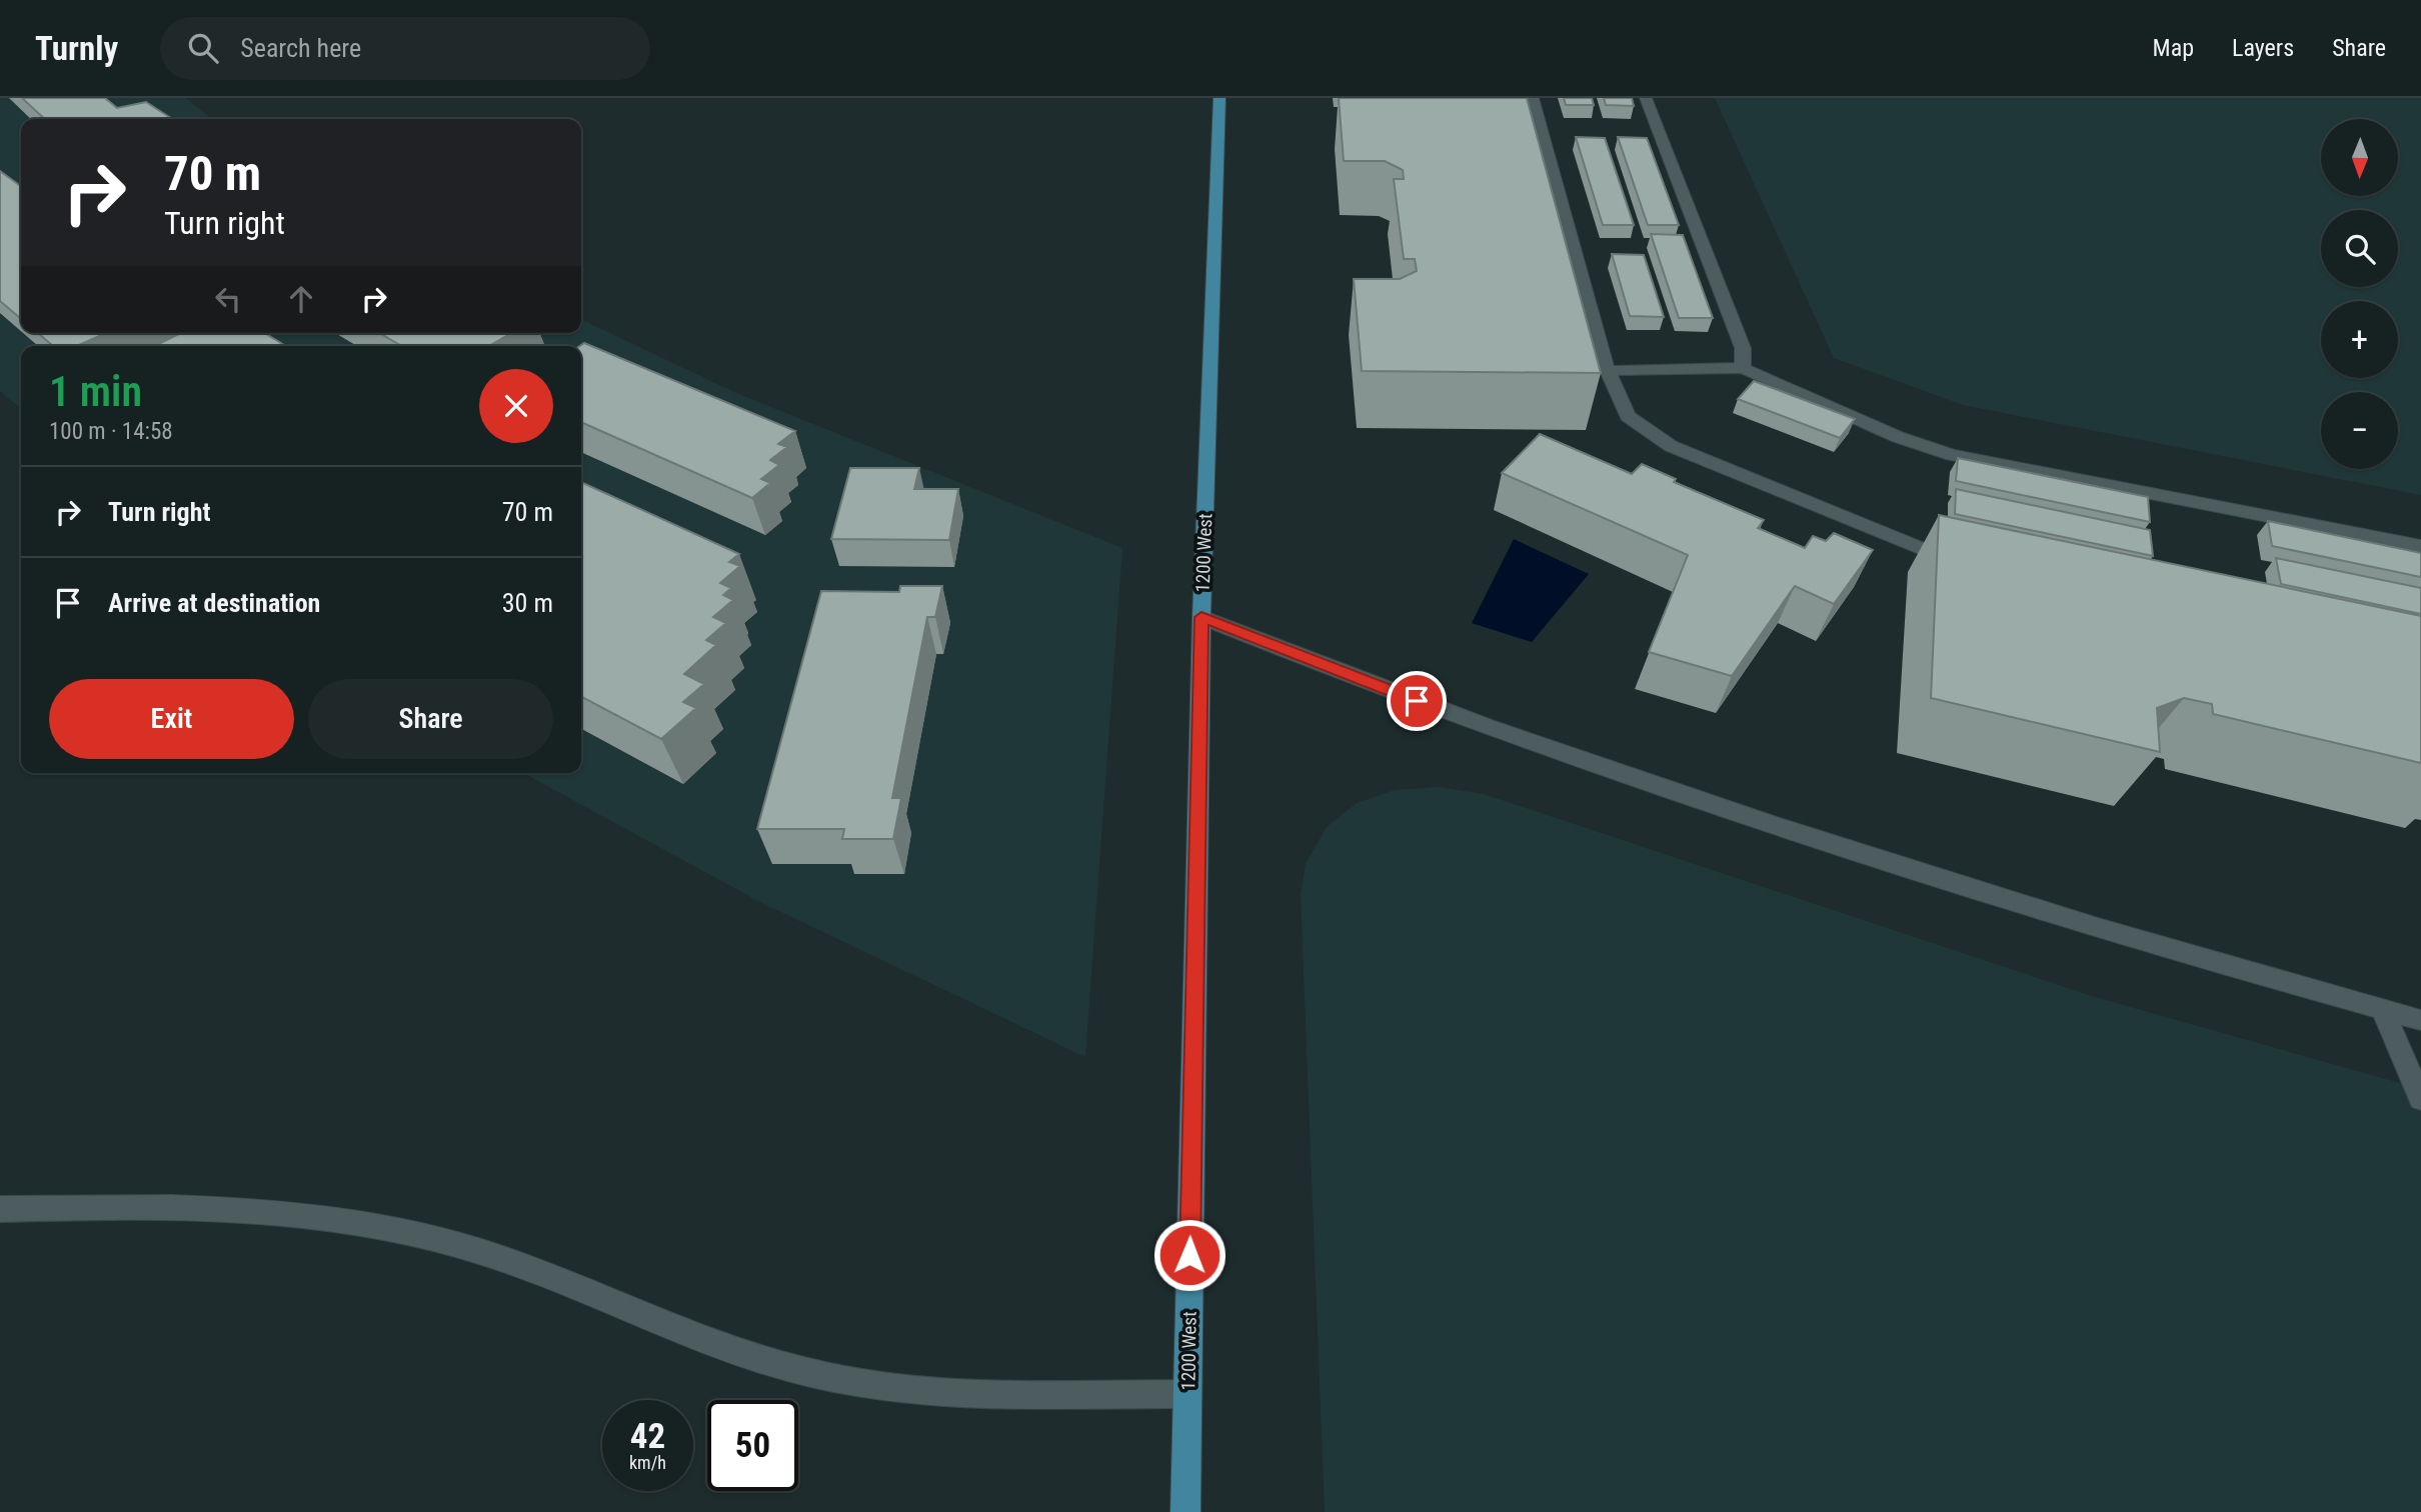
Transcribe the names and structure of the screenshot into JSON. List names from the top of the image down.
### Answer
{
  "streets": {
    "main road": ["1200 West"]
  },
  "north": "bottom",
  "page": {
    "header": "Turnly",
    "search": "Search here",
    "nav": ["Map", "Layers", "Share"],
    "map_buttons": ["+", "−"],
    "turn": ["70 m", "Turn right"],
    "heading": ["1 min", "100 m · 14:58"],
    "list": [
      {
        "name": "Turn right",
        "value": "70 m"
      },
      {
        "name": "Arrive at destination",
        "value": "30 m"
      }
    ],
    "buttons": ["Exit", "Share"],
    "speed": "42 km/h",
    "limit": "50"
  }
}
